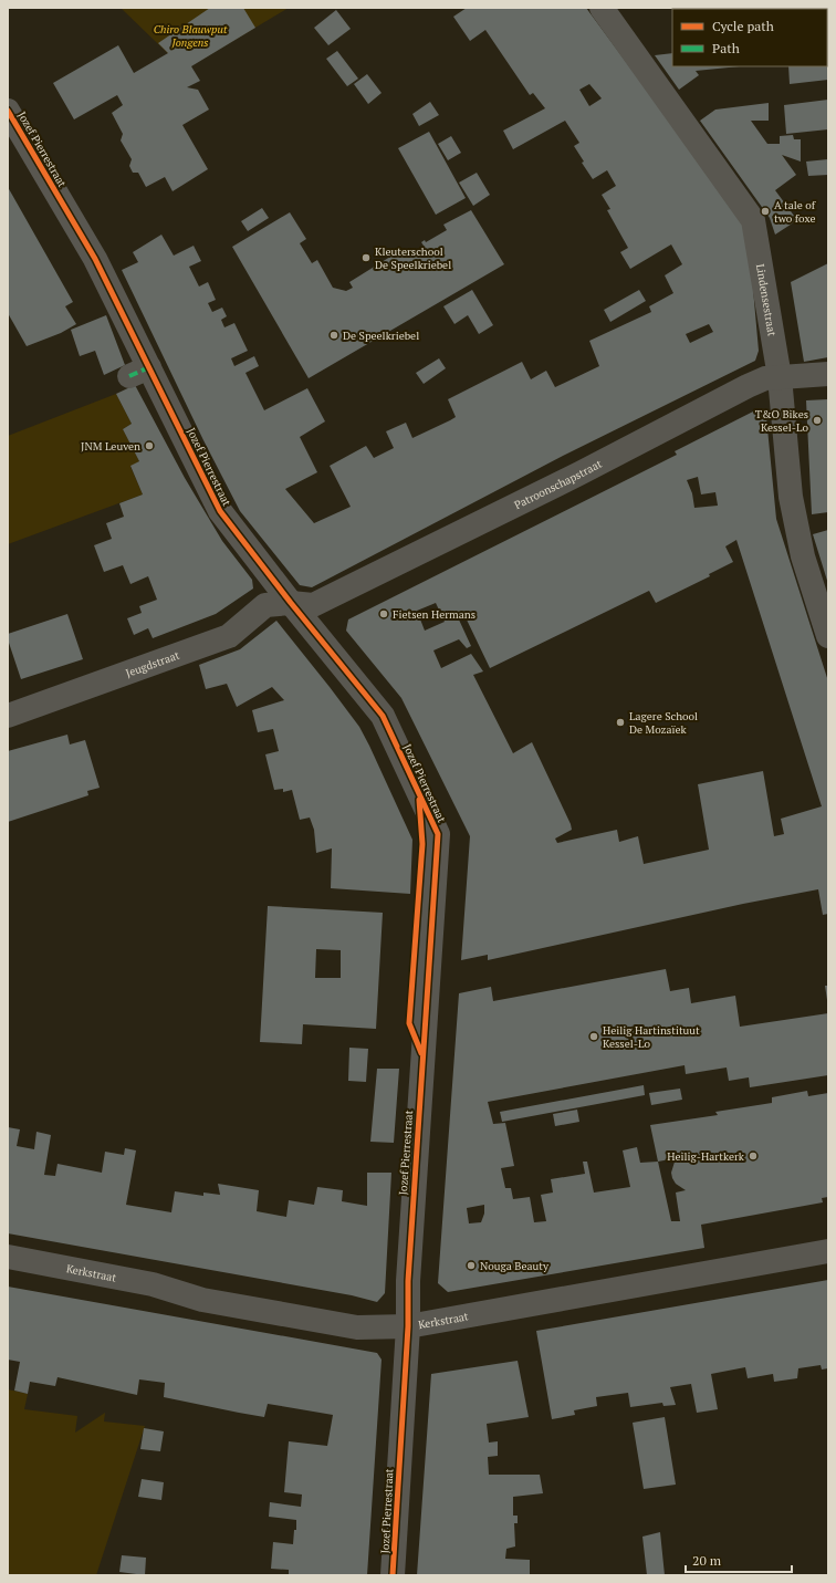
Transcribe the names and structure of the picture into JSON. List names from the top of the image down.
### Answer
{
  "streets": {
    "street": [
      "Jozef Pierrestraat",
      "Lindensestraat",
      "Patroonschapstraat",
      "Jeugdstraat",
      "Kerkstraat"
    ]
  },
  "crossings": [
    ["Jozef Pierrestraat", "Patroonschapstraat"],
    ["Jozef Pierrestraat", "Jeugdstraat"],
    ["Jozef Pierrestraat", "Kerkstraat"],
    ["Lindensestraat", "Patroonschapstraat"],
    ["Patroonschapstraat", "Jeugdstraat"]
  ],
  "parks": ["Chiro Blauwput Jongens"],
  "places": [
    "A tale of two foxe",
    "Kleuterschool De Speelkriebel",
    "De Speelkriebel",
    "T&O Bikes Kessel-Lo",
    "JNM Leuven",
    "Fietsen Hermans",
    "Lagere School De Mozaïek",
    "Heilig Hartinstituut Kessel-Lo",
    "Heilig-Hartkerk",
    "Nouga Beauty"
  ],
  "legend": ["Cycle path", "Path"],
  "scale_bar": "20 m"
}
